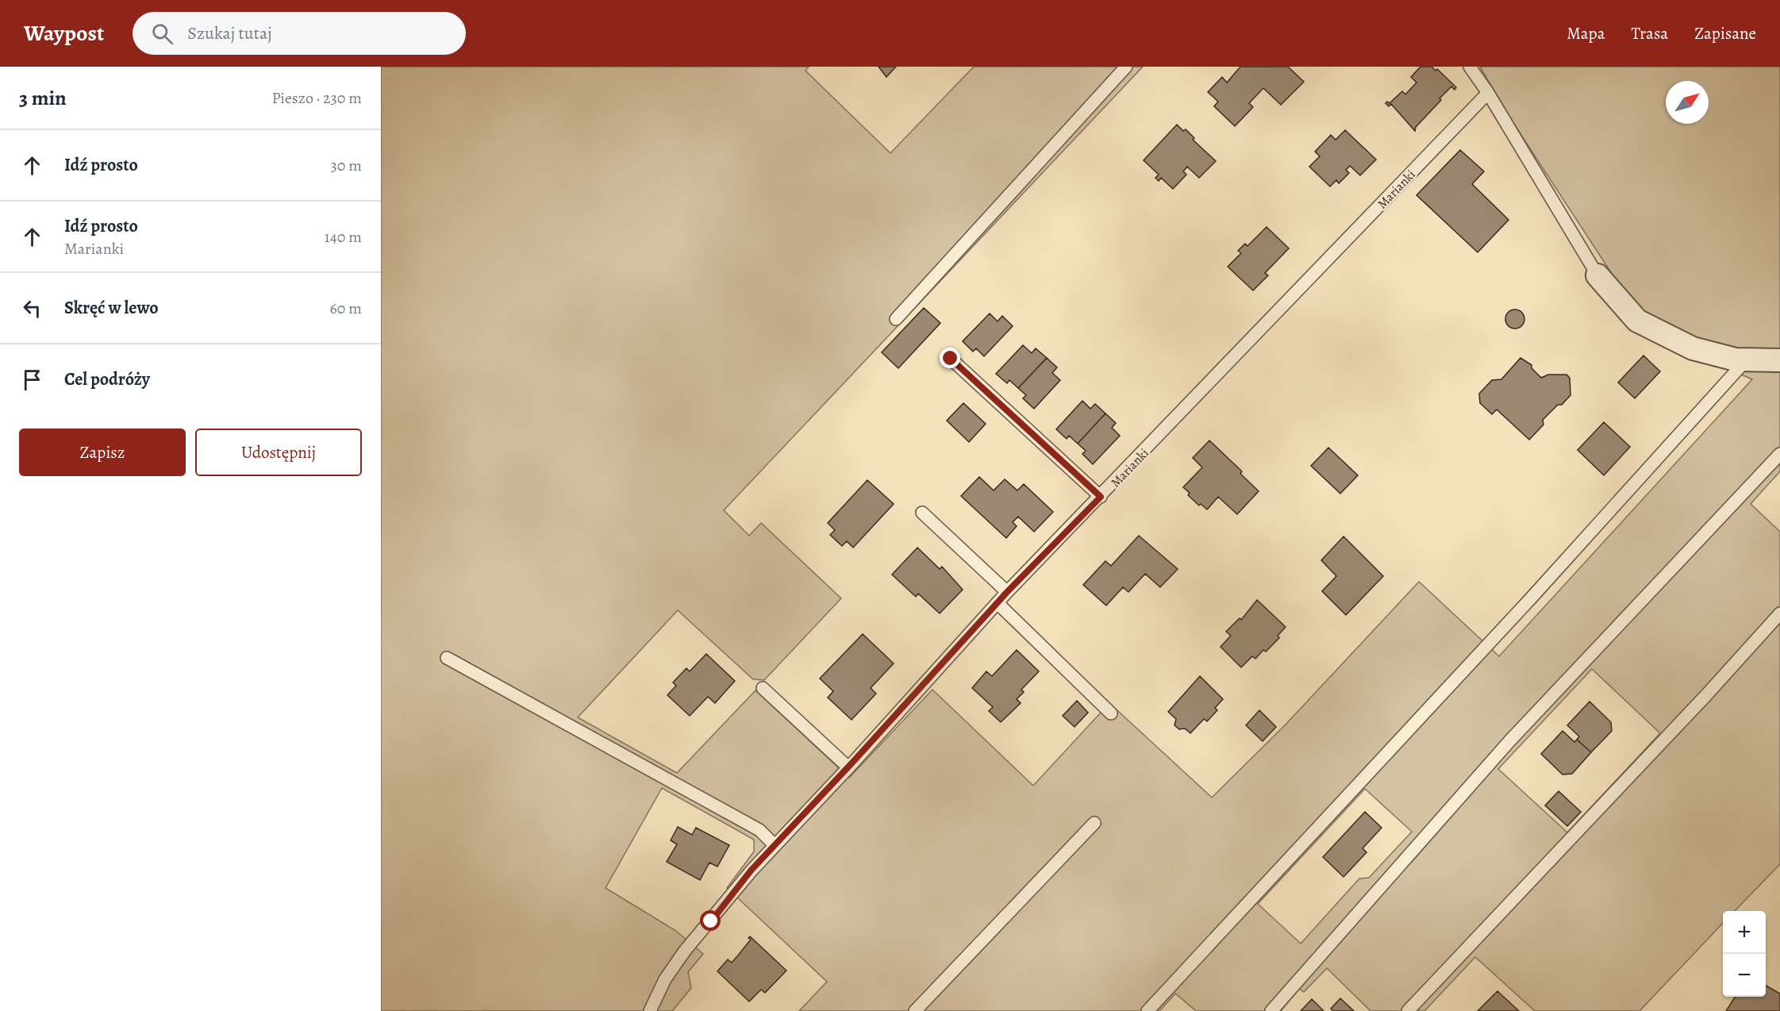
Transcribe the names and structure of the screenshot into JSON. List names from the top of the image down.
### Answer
{
  "streets": {
    "lane": ["Marianki"]
  },
  "north": "top right",
  "page": {
    "header": "Waypost",
    "search": "Szukaj tutaj",
    "nav": ["Mapa", "Trasa", "Zapisane"],
    "heading": ["3 min", "Pieszo · 230 m"],
    "list": [
      ["Idź prosto", "30 m"],
      ["Idź prosto", "Marianki", "140 m"],
      ["Skręć w lewo", "60 m"],
      "Cel podróży"
    ],
    "buttons": ["Zapisz", "Udostępnij"],
    "map_buttons": ["+", "−"]
  }
}
